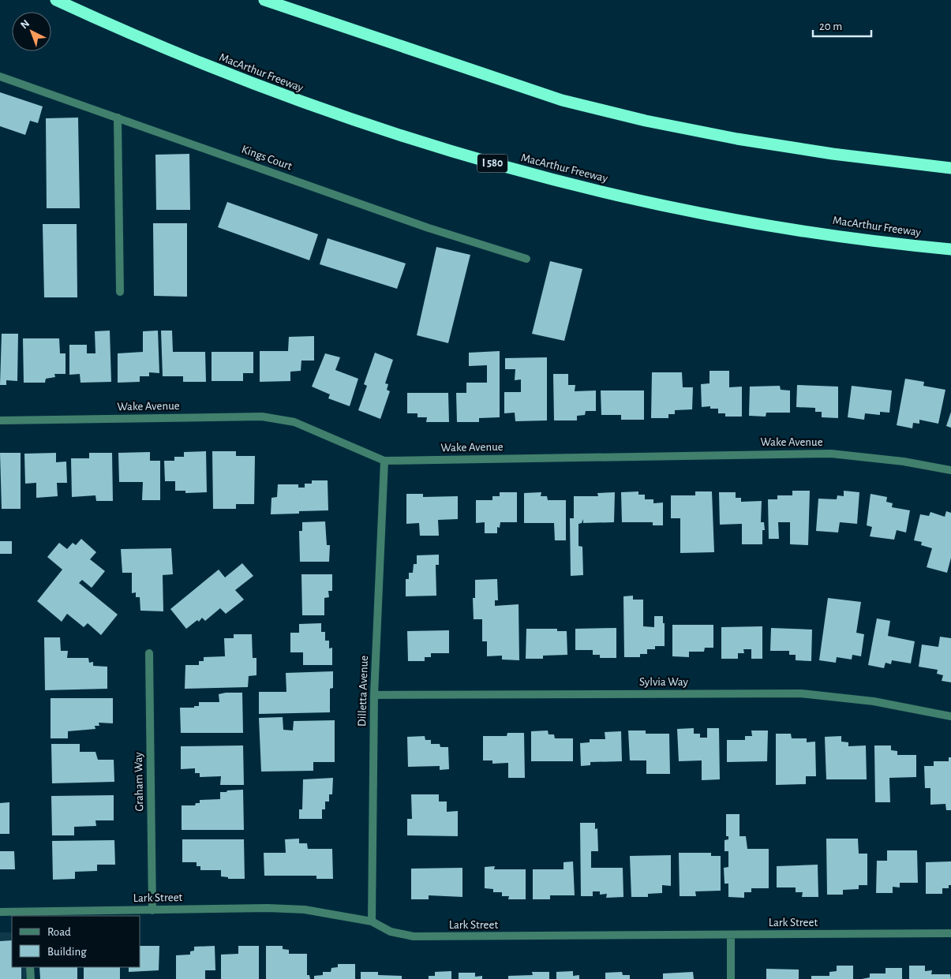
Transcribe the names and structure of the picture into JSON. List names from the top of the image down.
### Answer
{
  "streets": {
    "highway": ["MacArthur Freeway", "I 580"],
    "street": [
      "Kings Court",
      "Wake Avenue",
      "Sylvia Way",
      "Dilletta Avenue",
      "Graham Way",
      "Lark Street"
    ]
  },
  "crossings": [
    ["Wake Avenue", "Dilletta Avenue"],
    ["Sylvia Way", "Dilletta Avenue"],
    ["Dilletta Avenue", "Lark Street"],
    ["Graham Way", "Lark Street"]
  ],
  "legend": ["Road", "Building"],
  "scale_bar": "20 m",
  "north": "top left"
}
